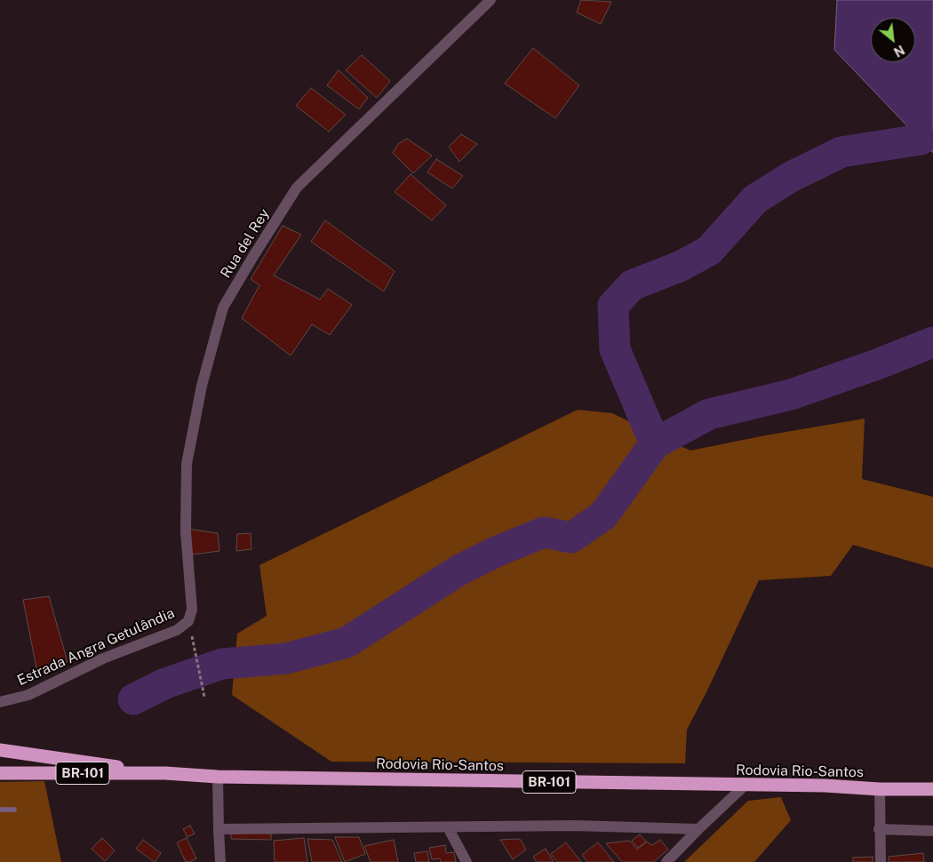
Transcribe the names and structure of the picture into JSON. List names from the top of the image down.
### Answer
{
  "streets": {
    "highway": ["Rodovia Rio-Santos", "BR-101"],
    "street": ["Rua del Rey", "Estrada Angra Getulândia"]
  },
  "crossings": [
    ["Rua del Rey", "Estrada Angra Getulândia"]
  ],
  "north": "bottom right"
}
